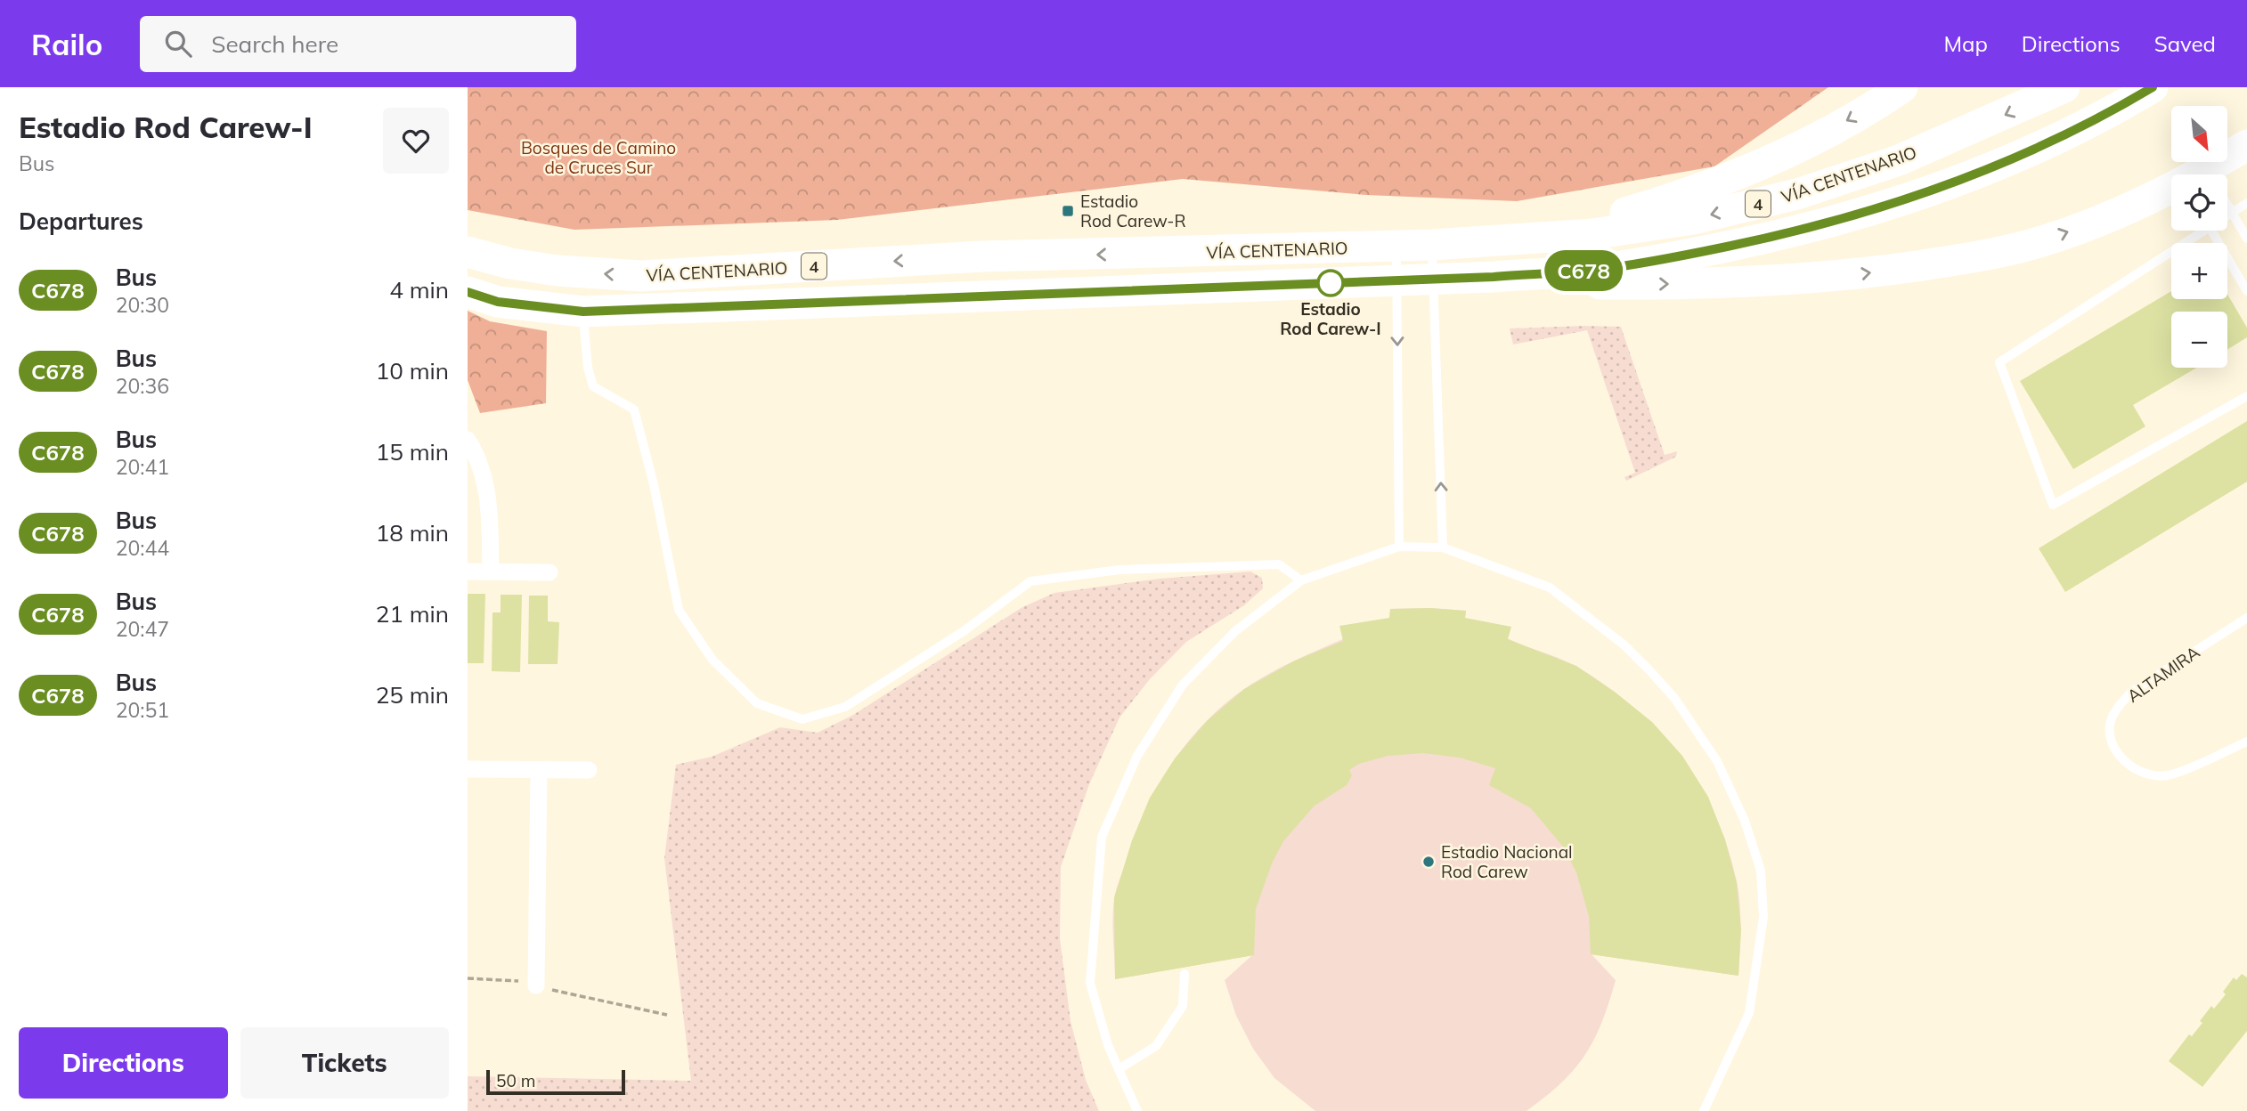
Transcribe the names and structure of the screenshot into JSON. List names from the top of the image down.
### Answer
{
  "streets": {
    "highway": ["VÍA CENTENARIO", "4"],
    "lane": ["ALTAMIRA"]
  },
  "parks": ["Bosques de Camino de Cruces Sur"],
  "places": {
    "transit": ["Estadio Rod Carew-R"],
    "other": ["Estadio Rod Carew-I", "Estadio Nacional Rod Carew"]
  },
  "lines": ["bus line C678"],
  "scale_bar": "50 m",
  "north": "bottom right",
  "page": {
    "header": "Railo",
    "search": "Search here",
    "nav": ["Map", "Directions", "Saved"],
    "heading": [
      ["Estadio Rod Carew-I", "Bus"],
      "Departures"
    ],
    "on_map": "C678",
    "map_buttons": ["+", "−"],
    "list": [
      {
        "mark": "C678",
        "name": "Bus",
        "note": "20:30",
        "value": "4 min"
      },
      {
        "mark": "C678",
        "name": "Bus",
        "note": "20:36",
        "value": "10 min"
      },
      {
        "mark": "C678",
        "name": "Bus",
        "note": "20:41",
        "value": "15 min"
      },
      {
        "mark": "C678",
        "name": "Bus",
        "note": "20:44",
        "value": "18 min"
      },
      {
        "mark": "C678",
        "name": "Bus",
        "note": "20:47",
        "value": "21 min"
      },
      {
        "mark": "C678",
        "name": "Bus",
        "note": "20:51",
        "value": "25 min"
      }
    ],
    "buttons": ["Directions", "Tickets"],
    "scale": "50 m"
  }
}
